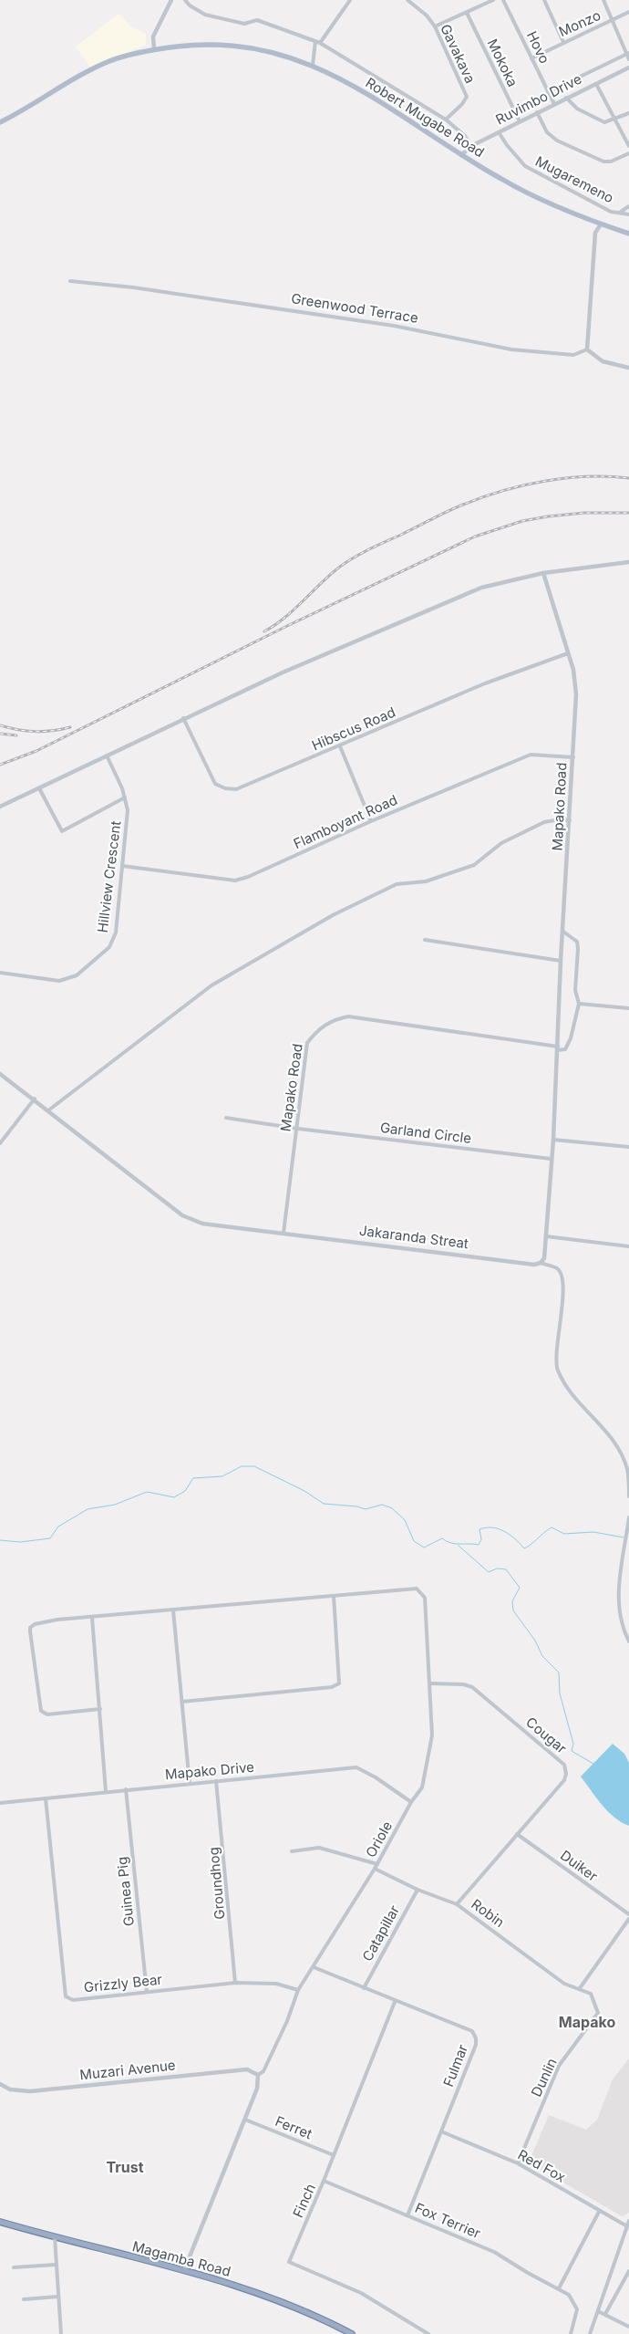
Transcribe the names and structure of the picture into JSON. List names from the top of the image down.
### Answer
{
  "streets": {
    "highway": ["Magamba Road"],
    "main road": ["Robert Mugabe Road"],
    "street": [
      "Monzo",
      "Hovo",
      "Gavakava",
      "Mokoka",
      "Ruvimbo Drive",
      "Mugaremeno",
      "Greenwood Terrace",
      "Hibscus Road",
      "Mapako Road",
      "Flamboyant Road",
      "Hillview Crescent",
      "Garland Circle",
      "Jakaranda Streat",
      "Cougar",
      "Mapako Drive",
      "Oriole",
      "Duiker",
      "Groundhog",
      "Guinea Pig",
      "Robin",
      "Catapillar",
      "Grizzly Bear",
      "Fulmar",
      "Muzari Avenue",
      "Dunlin",
      "Ferret",
      "Red Fox",
      "Finch",
      "Fox Terrier"
    ]
  },
  "crossings": [
    ["Monzo", "Hovo"],
    ["Hovo", "Ruvimbo Drive"],
    ["Mokoka", "Ruvimbo Drive"],
    ["Ruvimbo Drive", "Robert Mugabe Road"],
    ["Ruvimbo Drive", "Mugaremeno"],
    ["Hibscus Road", "Mapako Road"],
    ["Mapako Road", "Flamboyant Road"],
    ["Mapako Road", "Garland Circle"],
    ["Mapako Road", "Jakaranda Streat"],
    ["Flamboyant Road", "Hillview Crescent"],
    ["Cougar", "Oriole"],
    ["Cougar", "Duiker"],
    ["Cougar", "Robin"],
    ["Mapako Drive", "Oriole"],
    ["Mapako Drive", "Groundhog"],
    ["Mapako Drive", "Guinea Pig"],
    ["Mapako Drive", "Grizzly Bear"],
    ["Oriole", "Robin"],
    ["Oriole", "Grizzly Bear"],
    ["Oriole", "Fulmar"],
    ["Oriole", "Muzari Avenue"],
    ["Groundhog", "Grizzly Bear"],
    ["Guinea Pig", "Grizzly Bear"],
    ["Robin", "Catapillar"],
    ["Robin", "Dunlin"],
    ["Catapillar", "Fulmar"],
    ["Fulmar", "Red Fox"],
    ["Fulmar", "Finch"],
    ["Fulmar", "Fox Terrier"],
    ["Dunlin", "Red Fox"],
    ["Ferret", "Finch"],
    ["Finch", "Fox Terrier"]
  ],
  "districts": ["Mapako", "Trust"]
}
